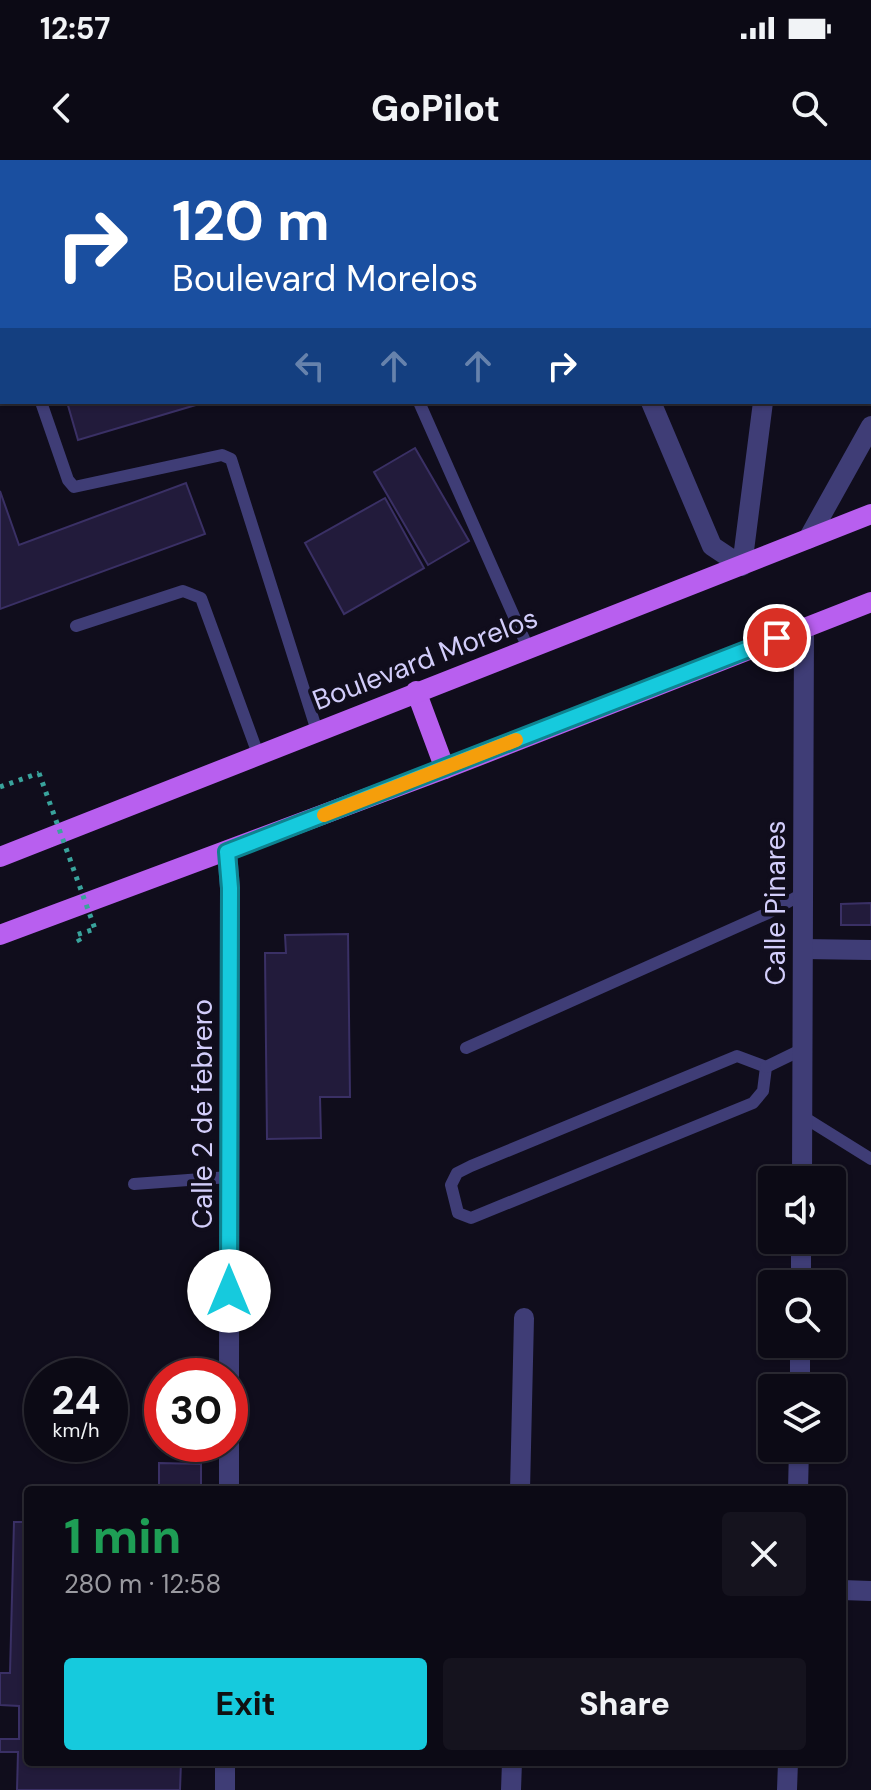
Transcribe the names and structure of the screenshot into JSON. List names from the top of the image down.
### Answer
{
  "streets": {
    "main road": ["Boulevard Morelos"],
    "street": ["Calle Pinares", "Calle 2 de febrero"]
  },
  "page": {
    "status": "12:57",
    "header": "GoPilot",
    "turn": ["120 m", "Boulevard Morelos"],
    "speed": "24 km/h",
    "limit": "30",
    "heading": ["1 min", "280 m · 12:58"],
    "buttons": ["Exit", "Share"]
  }
}
